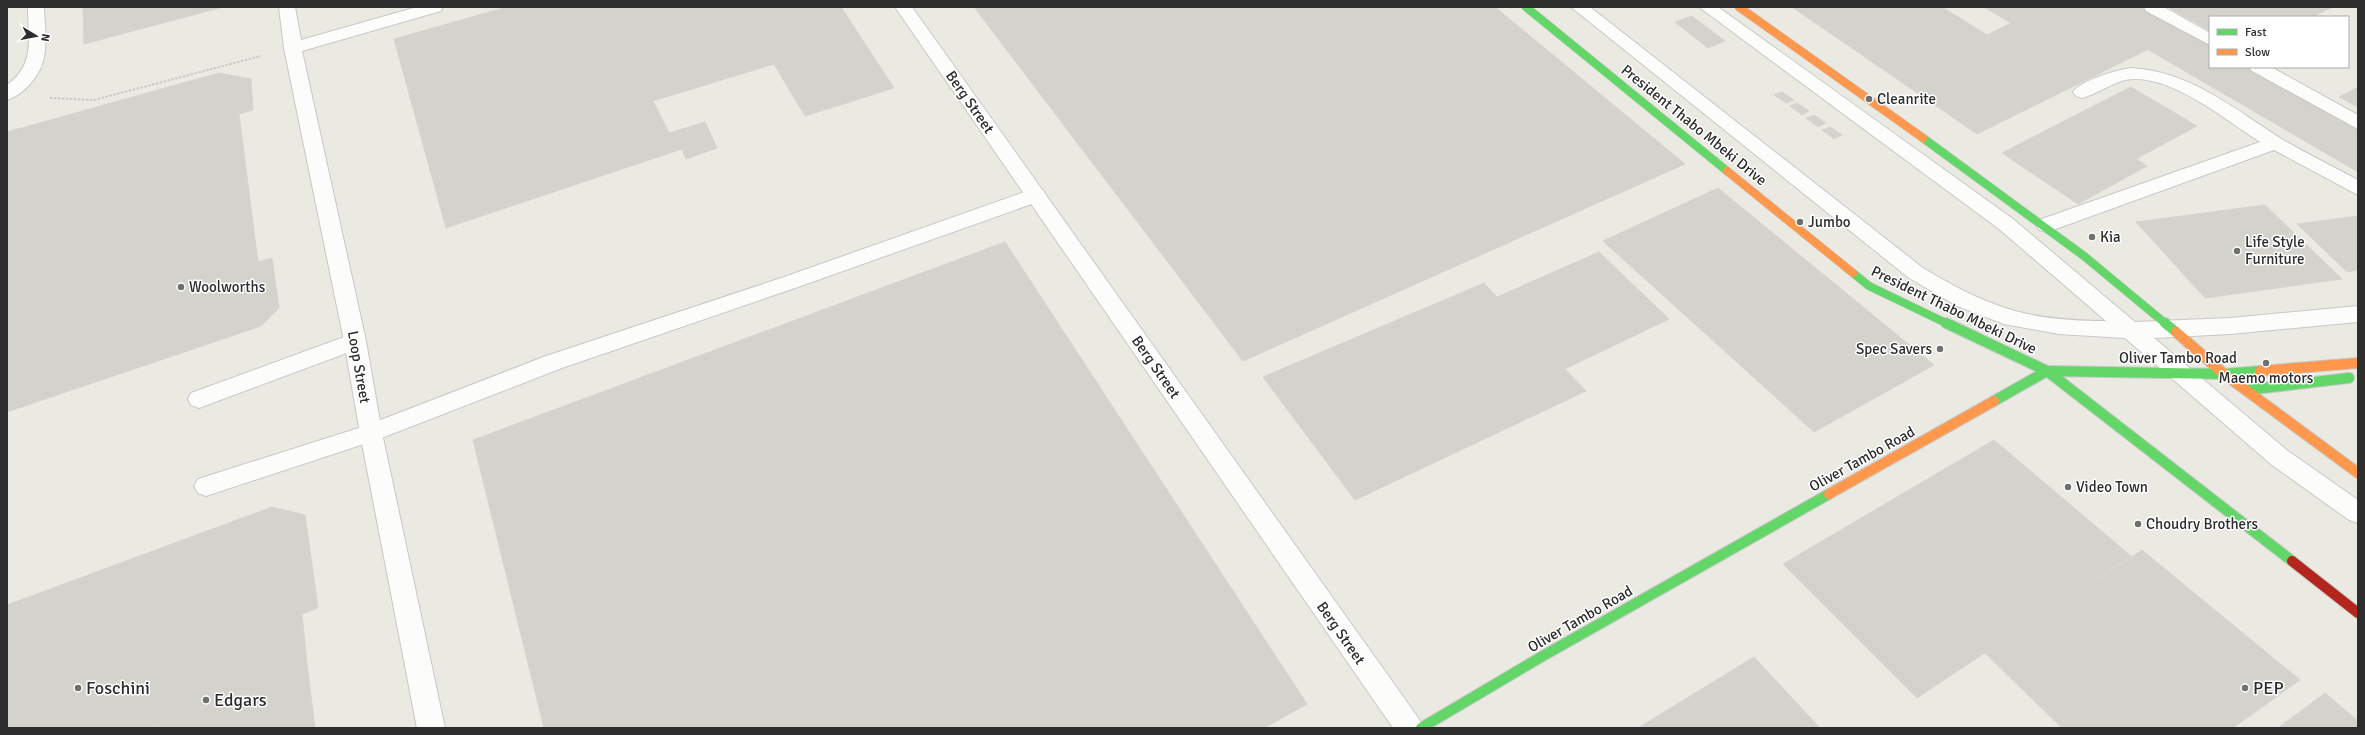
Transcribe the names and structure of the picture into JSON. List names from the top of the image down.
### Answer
{
  "streets": {
    "street": [
      "Berg Street",
      "President Thabo Mbeki Drive",
      "Oliver Tambo Road",
      "Loop Street"
    ]
  },
  "crossings": [
    ["President Thabo Mbeki Drive", "Oliver Tambo Road"]
  ],
  "places": [
    "Cleanrite",
    "Jumbo",
    "Kia",
    "Life Style Furniture",
    "Woolworths",
    "Spec Savers",
    "Maemo motors",
    "Video Town",
    "Choudry Brothers",
    "Foschini",
    "PEP",
    "Edgars"
  ],
  "legend": ["Fast", "Slow"],
  "north": "right"
}
